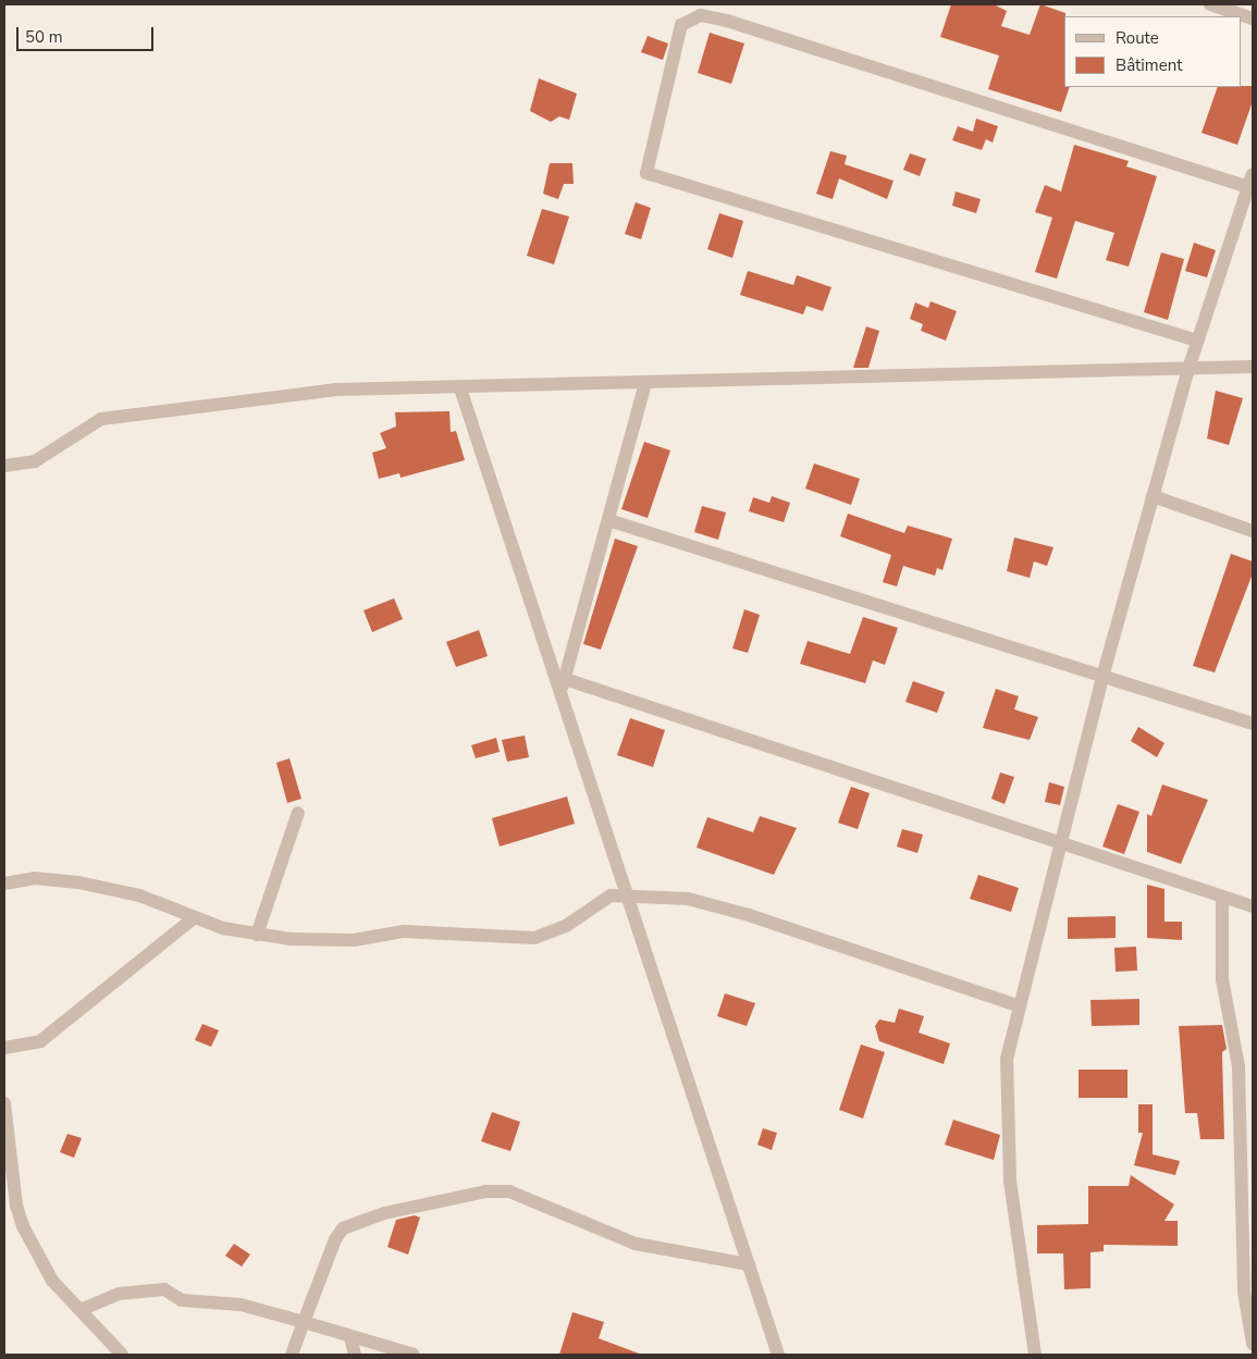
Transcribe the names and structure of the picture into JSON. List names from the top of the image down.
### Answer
{
  "legend": ["Route", "Bâtiment"],
  "scale_bar": "50 m"
}
